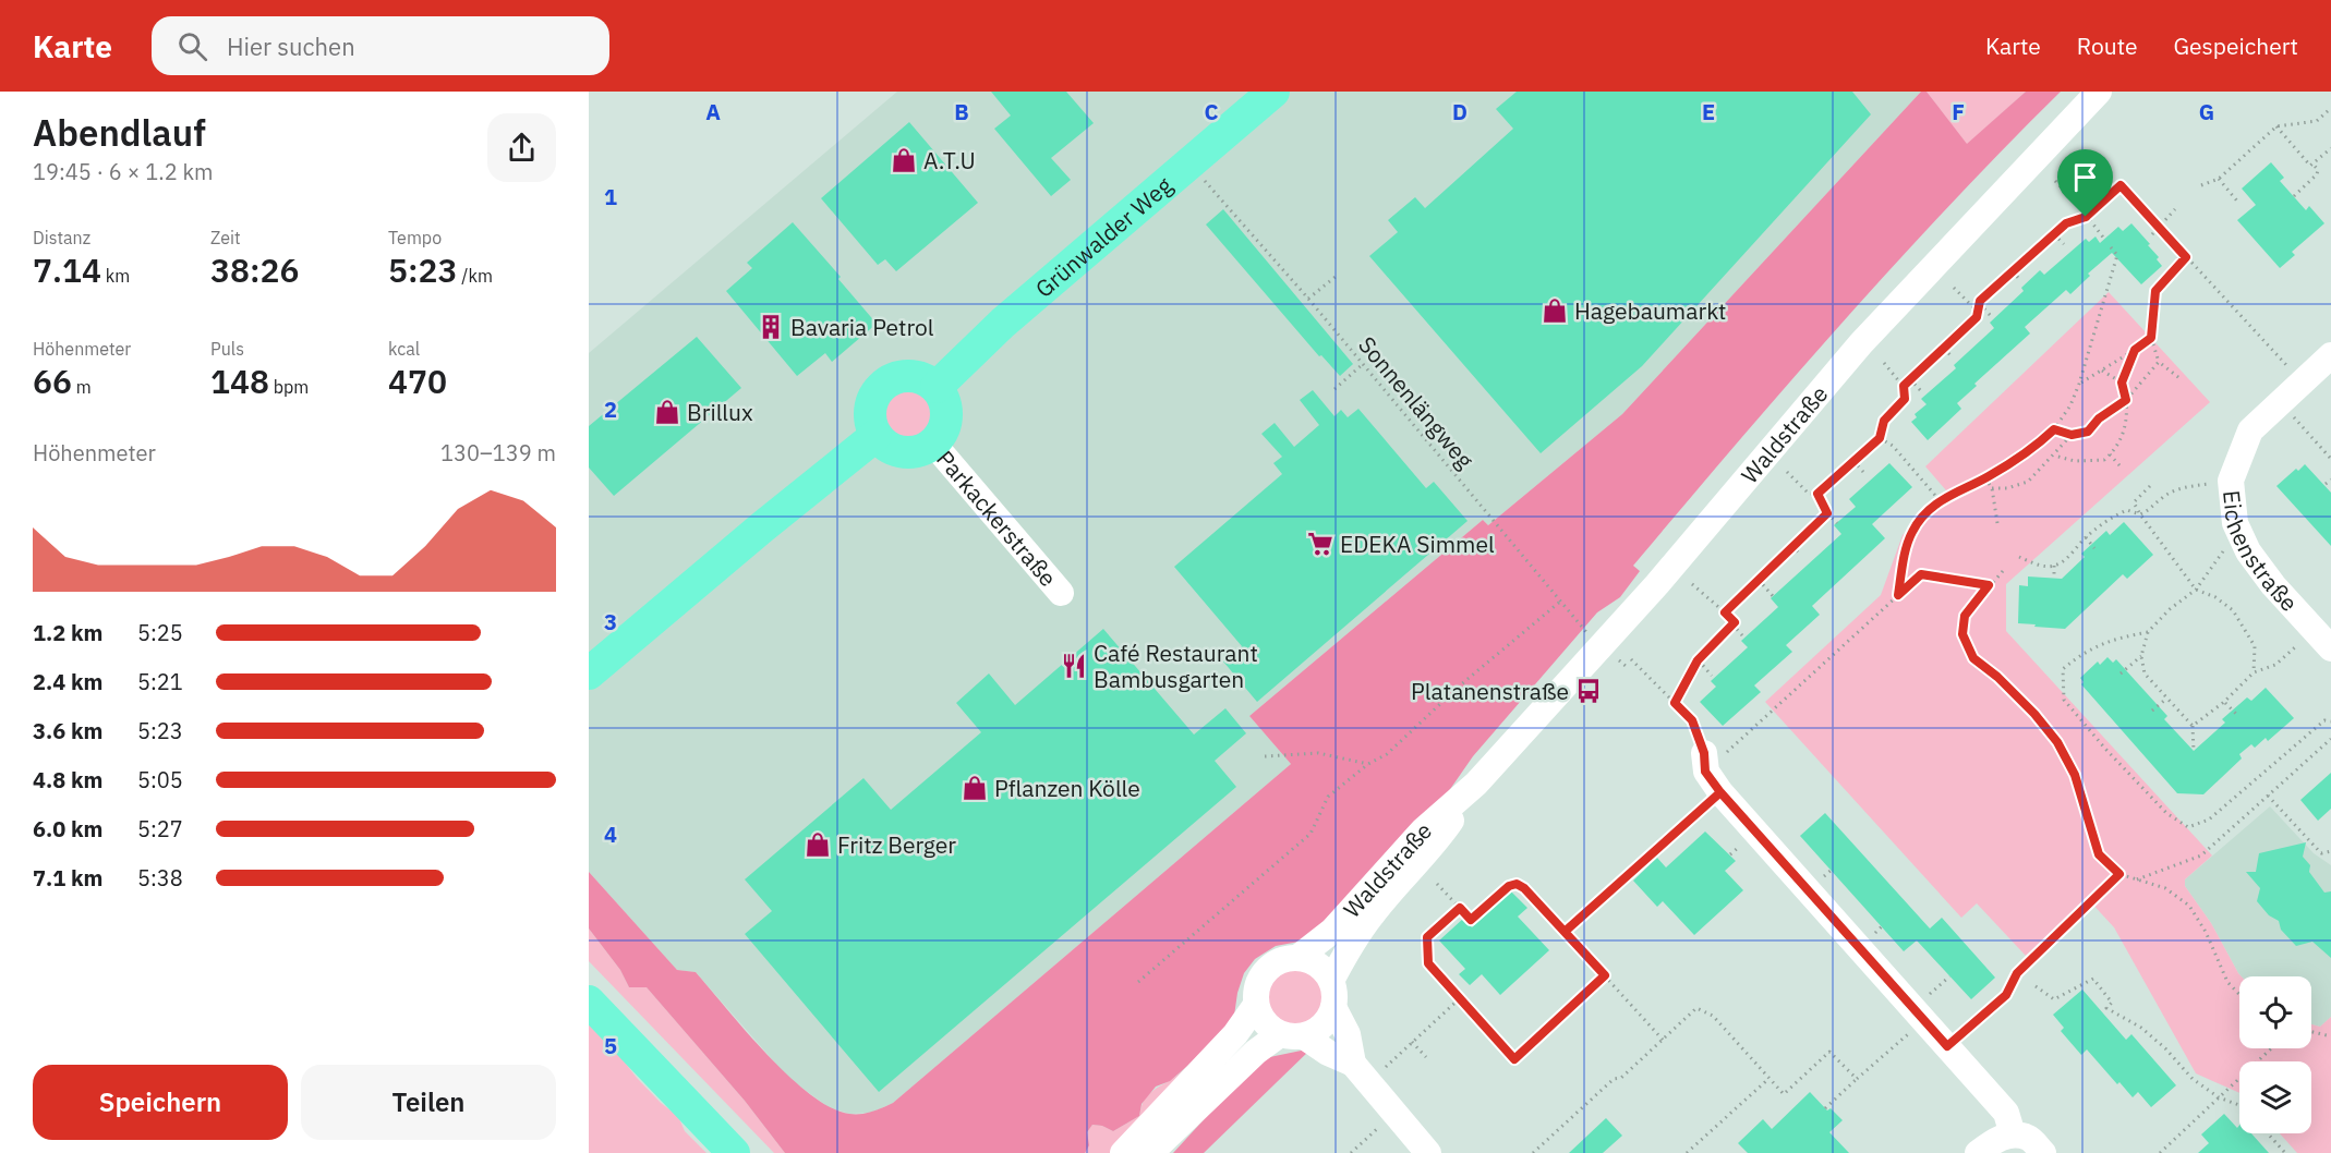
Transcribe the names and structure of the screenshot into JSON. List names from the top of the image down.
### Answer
{
  "streets": {
    "main road": ["Grünwalder Weg"],
    "street": ["Waldstraße", "Parkackerstraße", "Eichenstraße"],
    "path": ["Sonnenlängweg"]
  },
  "crossings": [
    ["Grünwalder Weg", "Parkackerstraße"],
    ["Sonnenlängweg", "Waldstraße"]
  ],
  "places": {
    "shop": [
      "A.T.U",
      "Hagebaumarkt",
      "Brillux",
      "Pflanzen Kölle",
      "Fritz Berger"
    ],
    "building": ["Bavaria Petrol"],
    "supermarket": ["EDEKA Simmel"],
    "restaurant": ["Café Restaurant Bambusgarten"],
    "bus stop": ["Platanenstraße"]
  },
  "page": {
    "header": "Karte",
    "search": "Hier suchen",
    "nav": ["Karte", "Route", "Gespeichert"],
    "heading": ["Abendlauf", "19:45 · 6 × 1.2 km"],
    "stats": [
      ["Distanz", "7.14 km"],
      ["Zeit", "38:26"],
      ["Tempo", "5:23 /km"],
      ["Höhenmeter", "66 m"],
      ["Puls", "148 bpm"],
      ["kcal", "470"]
    ],
    "chart": ["Höhenmeter", "130–139 m"],
    "list": [
      {
        "name": "1.2 km",
        "note": "5:25"
      },
      {
        "name": "2.4 km",
        "note": "5:21"
      },
      {
        "name": "3.6 km",
        "note": "5:23"
      },
      {
        "name": "4.8 km",
        "note": "5:05"
      },
      {
        "name": "6.0 km",
        "note": "5:27"
      },
      {
        "name": "7.1 km",
        "note": "5:38"
      }
    ],
    "buttons": ["Speichern", "Teilen"]
  },
  "grid": {
    "columns": [
      "A",
      "B",
      "C",
      "D",
      "E",
      "F",
      "G"
    ],
    "rows": [
      "1",
      "2",
      "3",
      "4",
      "5"
    ]
  }
}
